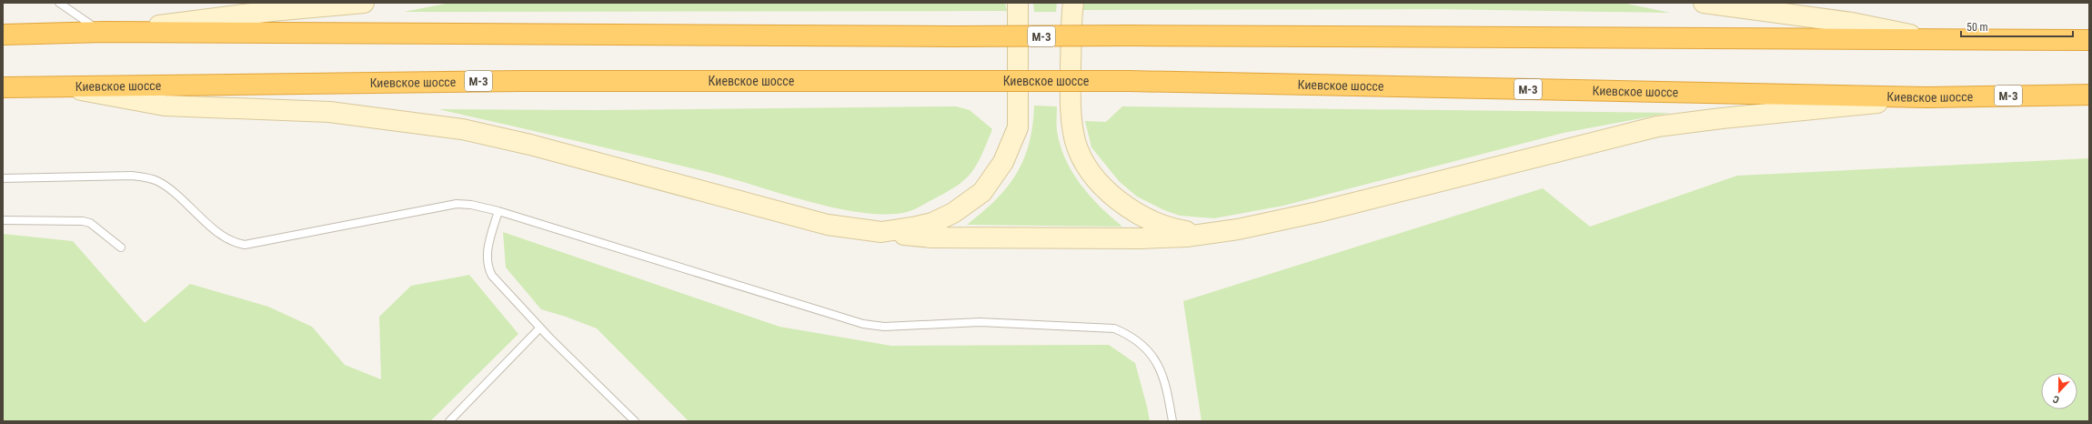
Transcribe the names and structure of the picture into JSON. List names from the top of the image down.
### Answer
{
  "streets": {
    "highway": ["М-3", "Киевское шоссе"]
  },
  "scale_bar": "50 m",
  "north": "bottom"
}
